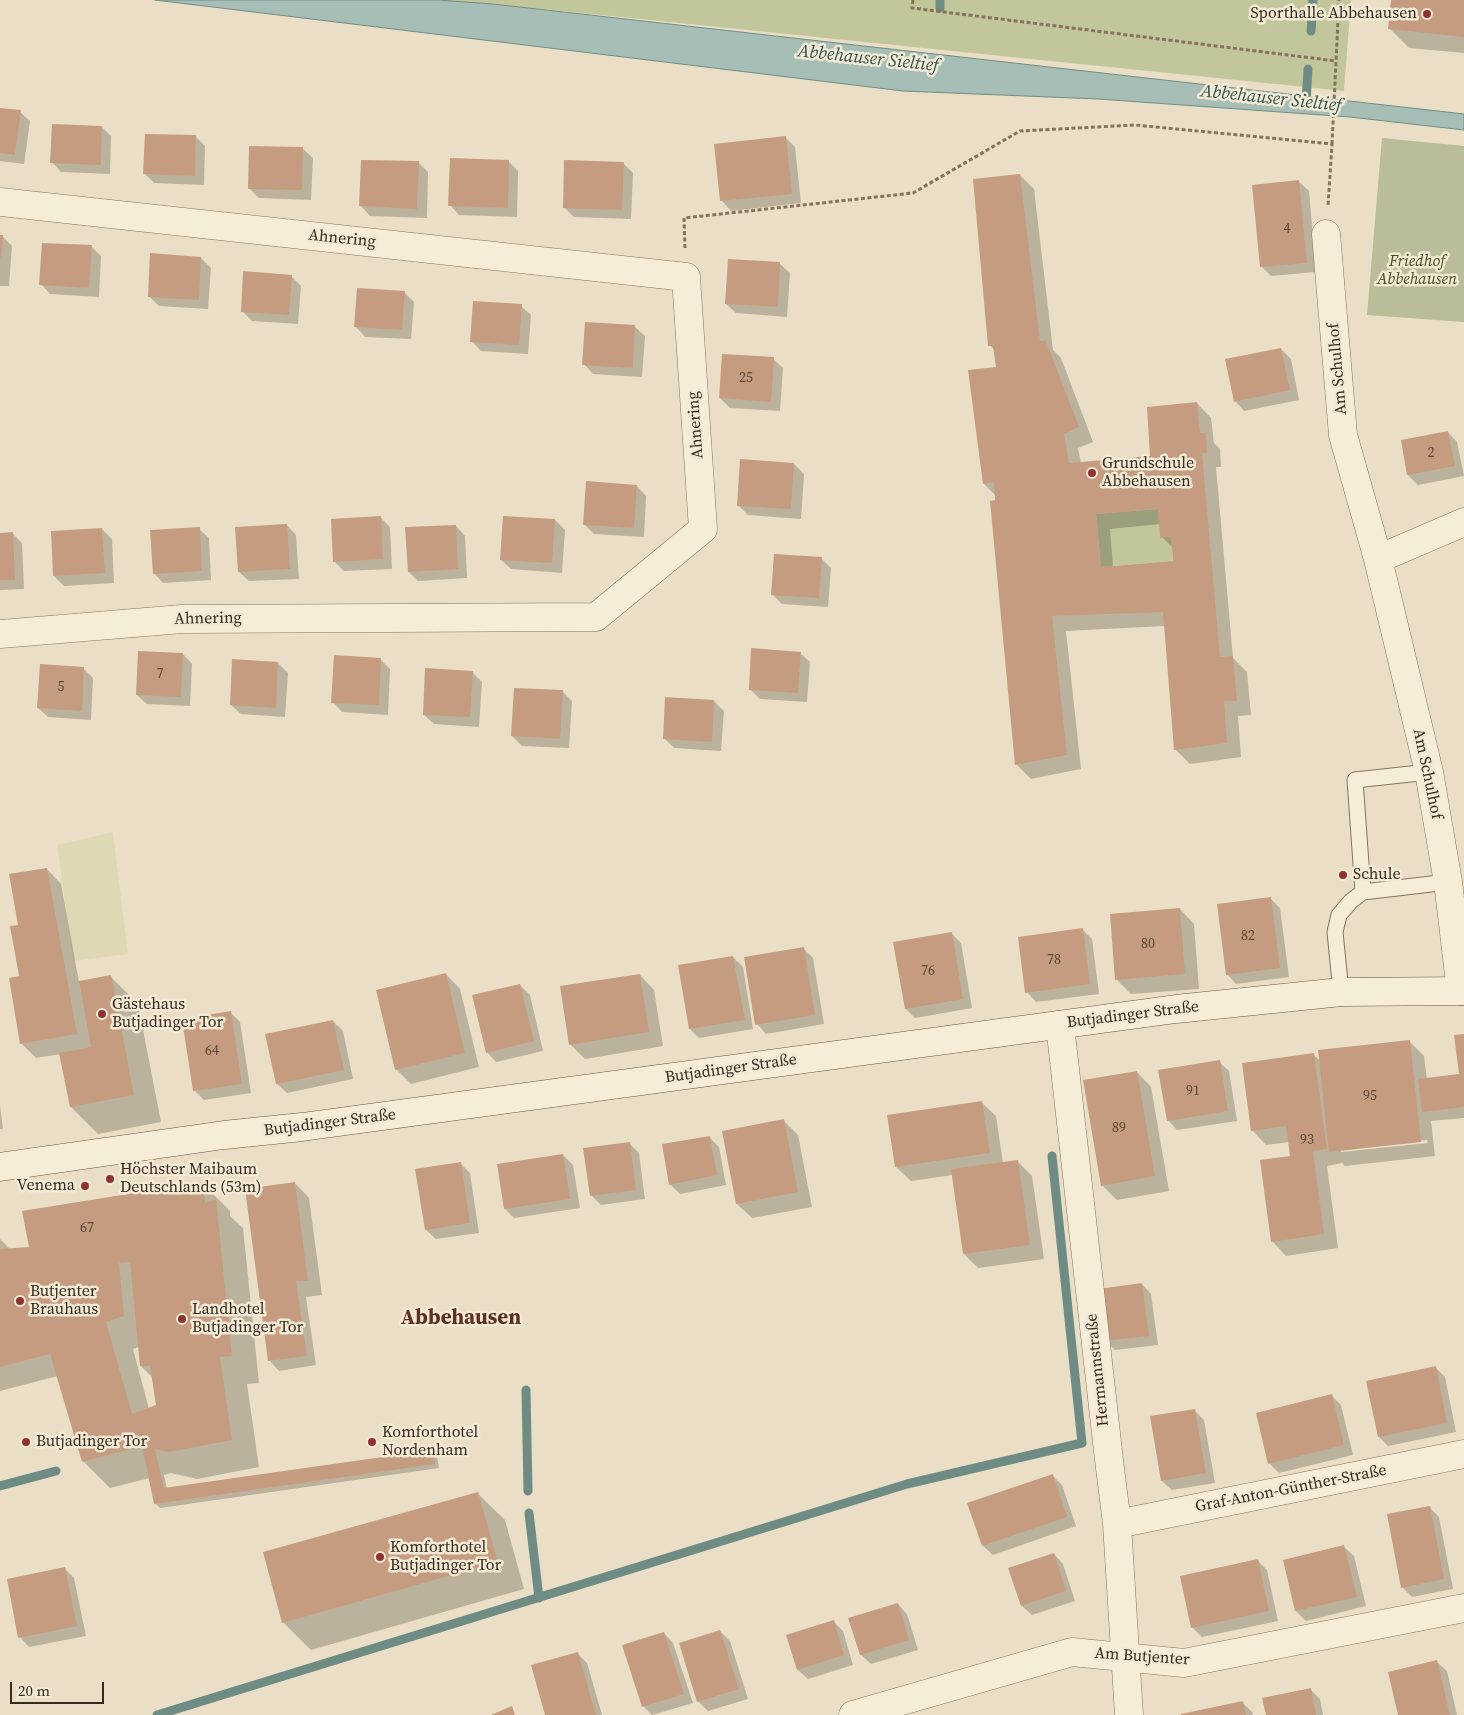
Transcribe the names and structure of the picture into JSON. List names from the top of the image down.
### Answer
{
  "streets": {
    "street": [
      "Ahnering",
      "Am Schulhof",
      "Butjadinger Straße",
      "Hermannstraße",
      "Graf-Anton-Günther-Straße",
      "Am Butjenter"
    ]
  },
  "crossings": [
    ["Am Schulhof", "Butjadinger Straße"],
    ["Butjadinger Straße", "Hermannstraße"],
    ["Hermannstraße", "Graf-Anton-Günther-Straße"],
    ["Hermannstraße", "Am Butjenter"]
  ],
  "districts": ["Abbehausen"],
  "water": ["Abbehauser Sieltief"],
  "parks": ["Friedhof Abbehausen"],
  "places": [
    "Sporthalle Abbehausen",
    "Grundschule Abbehausen",
    "Schule",
    "Gästehaus Butjadinger Tor",
    "Höchster Maibaum Deutschlands (53m)",
    "Venema",
    "Butjenter Brauhaus",
    "Landhotel Butjadinger Tor",
    "Butjadinger Tor",
    "Komforthotel Nordenham",
    "Komforthotel Butjadinger Tor"
  ],
  "house_numbers": [
    "4",
    "25",
    "2",
    "7",
    "5",
    "82",
    "80",
    "78",
    "76",
    "64",
    "91",
    "95",
    "89",
    "93",
    "67"
  ],
  "scale_bar": "20 m"
}
